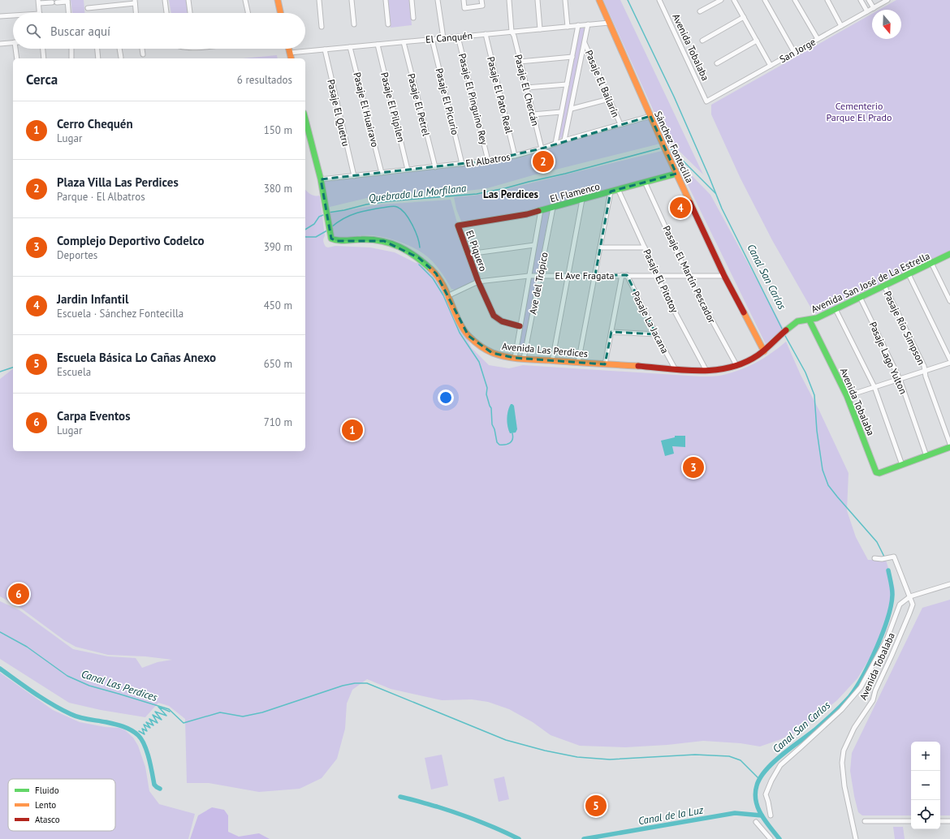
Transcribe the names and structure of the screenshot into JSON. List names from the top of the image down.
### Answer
{
  "streets": {
    "street": [
      "El Canquén",
      "Avenida Tobalaba",
      "San Jorge",
      "Pasaje El Bailarín",
      "Pasaje El Chercán",
      "Pasaje El Pato Real",
      "Pasaje El Pinguino Rey",
      "Pasaje El Picurio",
      "Pasaje El Petrel",
      "Pasaje El Pilpilen",
      "Pasaje El Huairavo",
      "Pasaje El Quetru",
      "Sánchez Fontecilla",
      "El Albatros",
      "El Flamenco",
      "El Piquero",
      "Pasaje El Martín Pescador",
      "El Ave Fragata",
      "Pasaje El Pitotoy",
      "Avenida San José de La Estrella",
      "Ave del Trópico",
      "Pasaje La Jacana",
      "Pasaje Río Simpson",
      "Avenida Las Perdices",
      "Pasaje Lago Yulton"
    ]
  },
  "crossings": [
    ["El Canquén", "Pasaje El Chercán"],
    ["El Canquén", "Pasaje El Pato Real"],
    ["El Canquén", "Pasaje El Pinguino Rey"],
    ["El Canquén", "Pasaje El Picurio"],
    ["El Canquén", "Pasaje El Petrel"],
    ["El Canquén", "Pasaje El Pilpilen"],
    ["El Canquén", "Pasaje El Huairavo"],
    ["El Canquén", "Pasaje El Quetru"],
    ["El Canquén", "Sánchez Fontecilla"],
    ["Avenida Tobalaba", "San Jorge"],
    ["Avenida Tobalaba", "Avenida San José de La Estrella"],
    ["Pasaje El Bailarín", "El Albatros"],
    ["Pasaje El Chercán", "El Albatros"],
    ["Pasaje El Pato Real", "El Albatros"],
    ["Pasaje El Pinguino Rey", "El Albatros"],
    ["Pasaje El Picurio", "El Albatros"],
    ["Pasaje El Petrel", "El Albatros"],
    ["Pasaje El Pilpilen", "El Albatros"],
    ["Pasaje El Huairavo", "El Albatros"],
    ["Pasaje El Quetru", "El Albatros"],
    ["Sánchez Fontecilla", "El Albatros"],
    ["Sánchez Fontecilla", "El Flamenco"],
    ["Sánchez Fontecilla", "El Ave Fragata"],
    ["Sánchez Fontecilla", "Avenida Las Perdices"],
    ["El Albatros", "Avenida Las Perdices"],
    ["El Flamenco", "El Piquero"],
    ["El Flamenco", "Pasaje El Martín Pescador"],
    ["El Flamenco", "Pasaje El Pitotoy"],
    ["El Flamenco", "Ave del Trópico"],
    ["El Piquero", "El Ave Fragata"],
    ["El Piquero", "Ave del Trópico"],
    ["Pasaje El Martín Pescador", "El Ave Fragata"],
    ["Pasaje El Martín Pescador", "Avenida Las Perdices"],
    ["El Ave Fragata", "Pasaje El Pitotoy"],
    ["El Ave Fragata", "Ave del Trópico"],
    ["El Ave Fragata", "Pasaje La Jacana"],
    ["El Ave Fragata", "Avenida Las Perdices"],
    ["Pasaje El Pitotoy", "Avenida Las Perdices"],
    ["Avenida San José de La Estrella", "Pasaje Río Simpson"],
    ["Avenida San José de La Estrella", "Avenida Las Perdices"],
    ["Avenida San José de La Estrella", "Pasaje Lago Yulton"],
    ["Ave del Trópico", "Avenida Las Perdices"],
    ["Pasaje La Jacana", "Avenida Las Perdices"]
  ],
  "districts": ["Las Perdices"],
  "water": [
    "Quebrada La Morfilana",
    "Canal San Carlos",
    "Canal Las Perdices",
    "Canal de la Luz"
  ],
  "parks": ["Cementerio Parque El Prado"],
  "legend": ["Fluido", "Lento", "Atasco"],
  "north": "bottom",
  "page": {
    "search": "Buscar aquí",
    "heading": ["Cerca", "6 resultados"],
    "list": [
      {
        "mark": "1",
        "name": "Cerro Chequén",
        "note": "Lugar",
        "value": "150 m"
      },
      {
        "mark": "2",
        "name": "Plaza Villa Las Perdices",
        "note": "Parque · El Albatros",
        "value": "380 m"
      },
      {
        "mark": "3",
        "name": "Complejo Deportivo Codelco",
        "note": "Deportes",
        "value": "390 m"
      },
      {
        "mark": "4",
        "name": "Jardin Infantil",
        "note": "Escuela · Sánchez Fontecilla",
        "value": "450 m"
      },
      {
        "mark": "5",
        "name": "Escuela Básica Lo Cañas Anexo",
        "note": "Escuela",
        "value": "650 m"
      },
      {
        "mark": "6",
        "name": "Carpa Eventos",
        "note": "Lugar",
        "value": "710 m"
      }
    ],
    "pins": [
      "2",
      "4",
      "1",
      "3",
      "6",
      "5"
    ],
    "map_buttons": ["+", "−"]
  }
}
